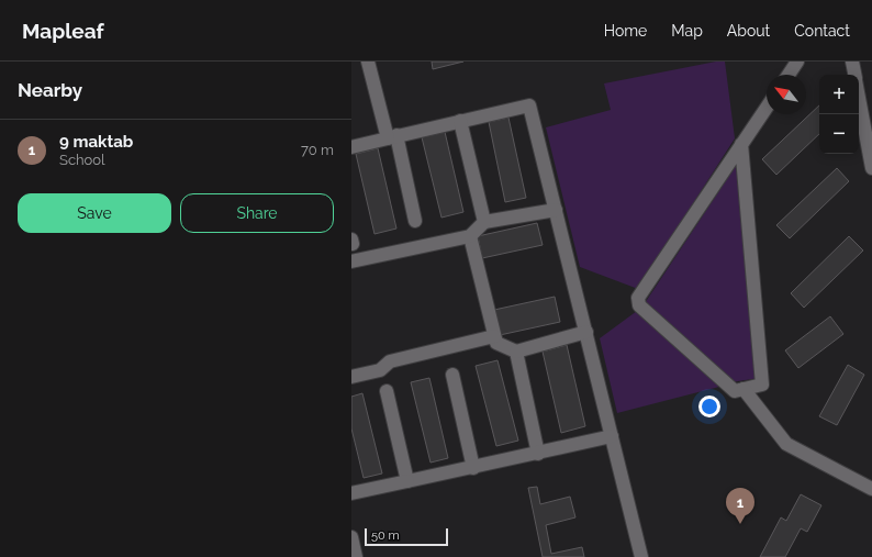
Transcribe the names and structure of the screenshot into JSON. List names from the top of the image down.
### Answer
{
  "scale_bar": "50 m",
  "north": "top left",
  "page": {
    "header": "Mapleaf",
    "nav": [
      "Home",
      "Map",
      "About",
      "Contact"
    ],
    "heading": "Nearby",
    "map_buttons": ["+", "−"],
    "list": [
      {
        "mark": "1",
        "name": "9 maktab",
        "note": "School",
        "value": "70 m"
      }
    ],
    "buttons": ["Save", "Share"],
    "pins": "1",
    "scale": "50 m"
  }
}
